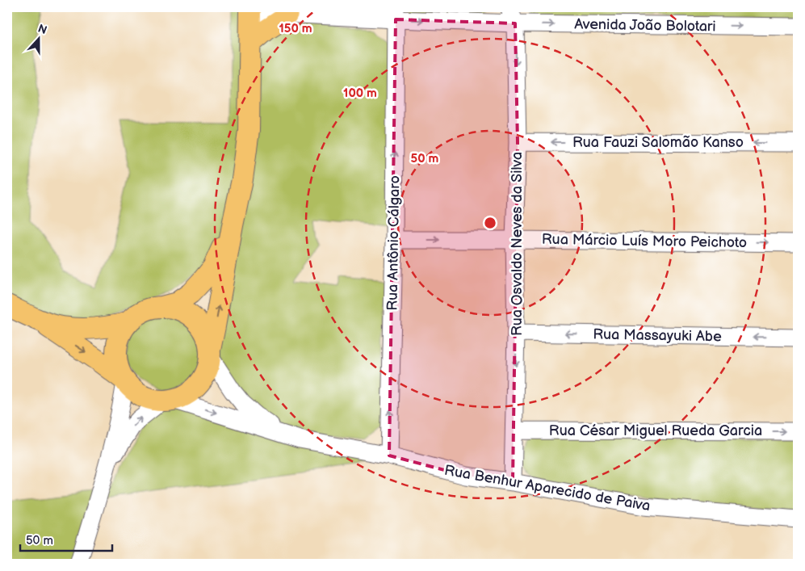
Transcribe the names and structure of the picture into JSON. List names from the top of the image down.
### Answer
{
  "streets": {
    "street": [
      "Avenida João Bolotari",
      "Rua Fauzi Salomão Kanso",
      "Rua Márcio Luís Moro Peichoto",
      "Rua Antônio Cálgaro",
      "Rua Osvaldo Neves da Silva",
      "Rua Massayuki Abe",
      "Rua César Miguel Rueda Garcia",
      "Rua Benhur Aparecido de Paiva"
    ]
  },
  "crossings": [
    ["Avenida João Bolotari", "Rua Antônio Cálgaro"],
    ["Avenida João Bolotari", "Rua Osvaldo Neves da Silva"],
    ["Rua Fauzi Salomão Kanso", "Rua Osvaldo Neves da Silva"],
    ["Rua Márcio Luís Moro Peichoto", "Rua Antônio Cálgaro"],
    ["Rua Márcio Luís Moro Peichoto", "Rua Osvaldo Neves da Silva"],
    ["Rua Antônio Cálgaro", "Rua Benhur Aparecido de Paiva"],
    ["Rua Osvaldo Neves da Silva", "Rua Massayuki Abe"],
    ["Rua Osvaldo Neves da Silva", "Rua César Miguel Rueda Garcia"],
    ["Rua Osvaldo Neves da Silva", "Rua Benhur Aparecido de Paiva"]
  ],
  "one_way": [
    "Avenida João Bolotari",
    "Rua Fauzi Salomão Kanso",
    "Rua Márcio Luís Moro Peichoto",
    "Rua Antônio Cálgaro",
    "Rua Osvaldo Neves da Silva",
    "Rua Massayuki Abe",
    "Rua César Miguel Rueda Garcia"
  ],
  "scale_bar": "50 m",
  "north": "top",
  "rings": ["150 m", "100 m", "50 m"]
}
